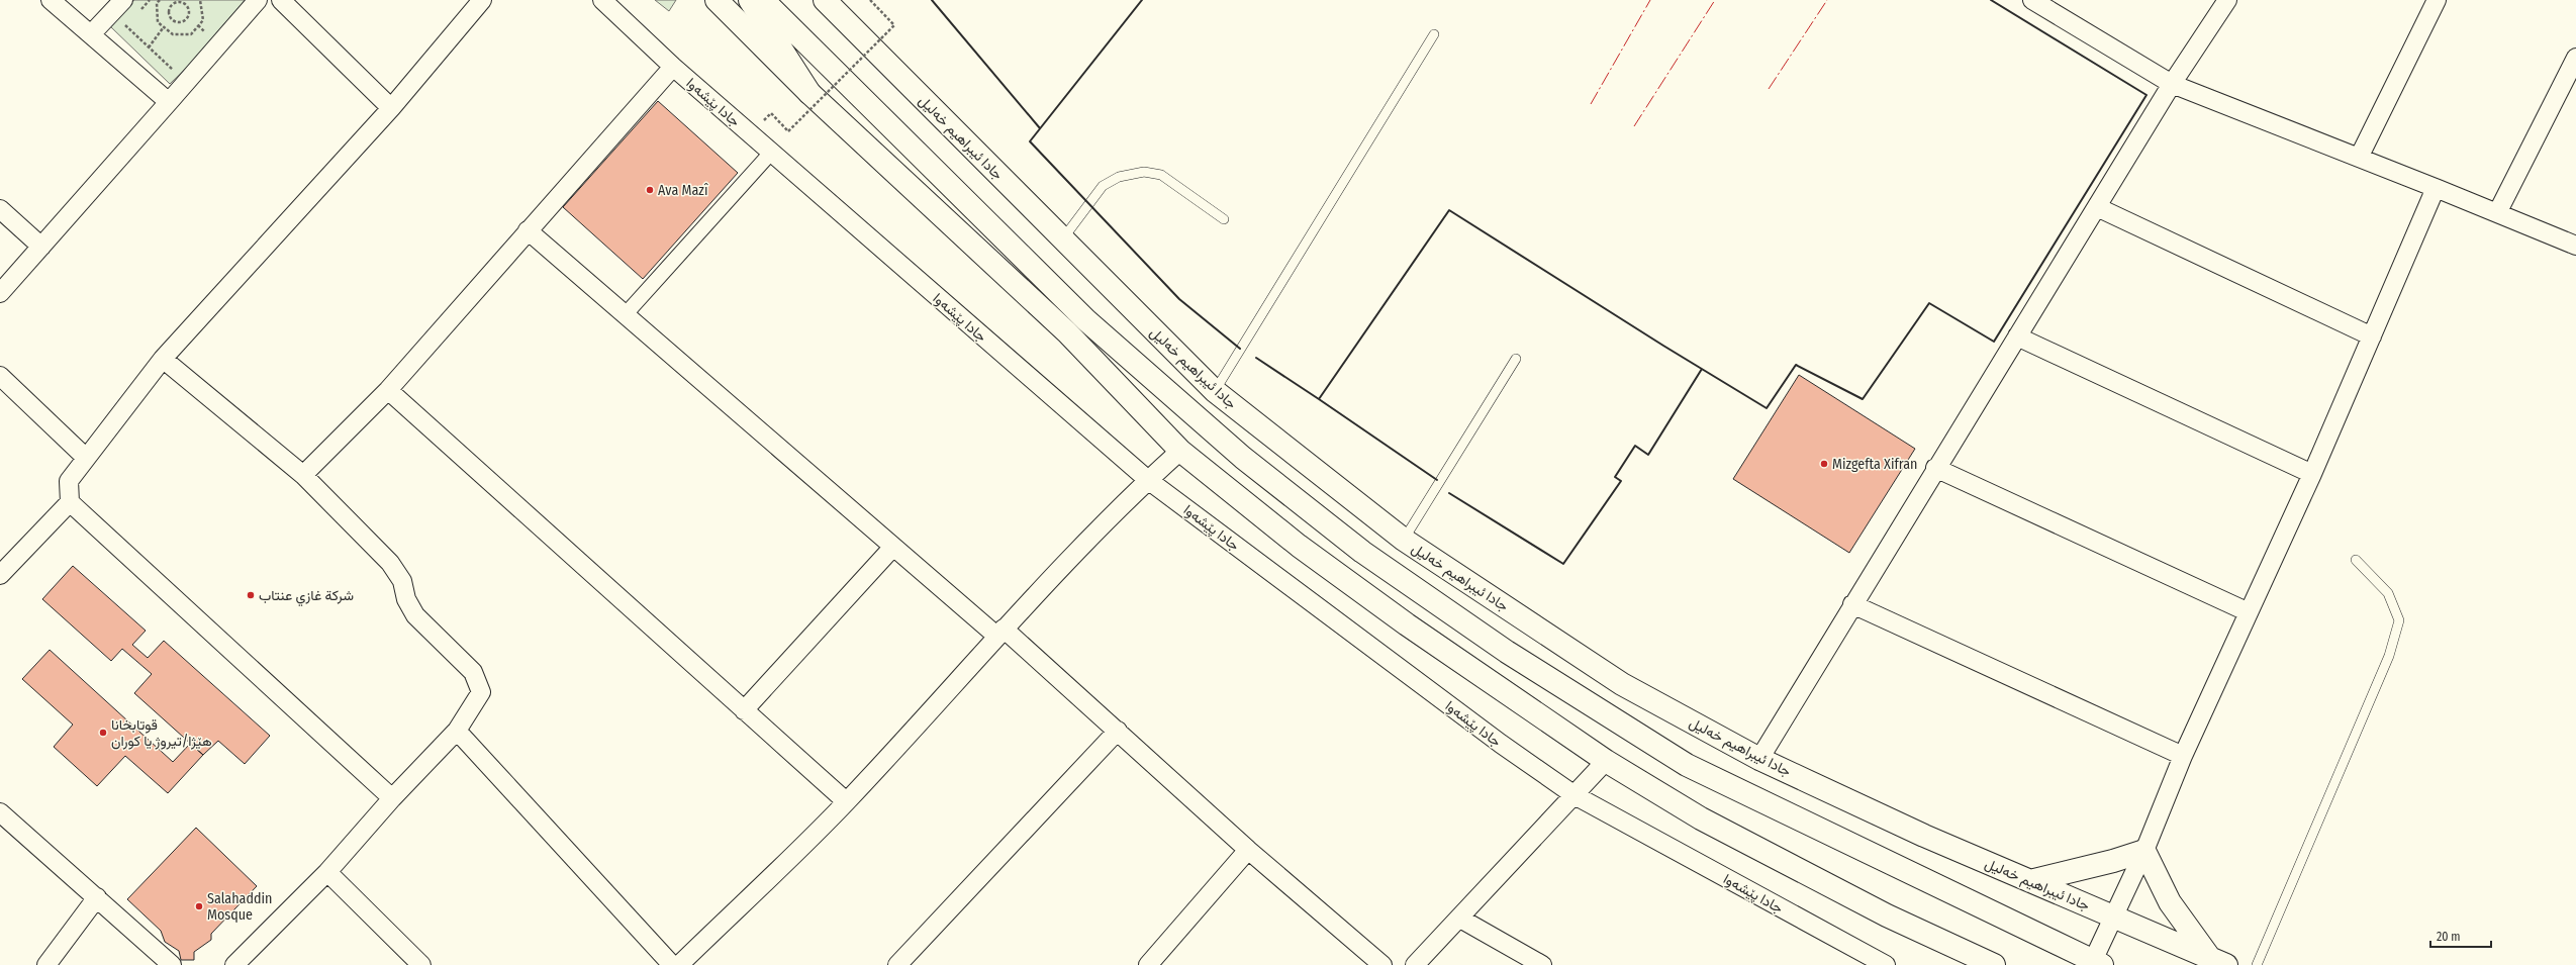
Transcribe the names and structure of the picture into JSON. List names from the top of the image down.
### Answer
{
  "streets": {
    "main road": ["جادا ئیبراهیم خەلیل"],
    "street": ["جادا پێشەوا"]
  },
  "places": [
    "Ava Mazî",
    "Mizgefta Xifran",
    "شركة غازي عنتاب",
    "قوتابخانا هێژا/تيروژ يا كوران",
    "Salahaddin Mosque"
  ],
  "scale_bar": "20 m"
}
